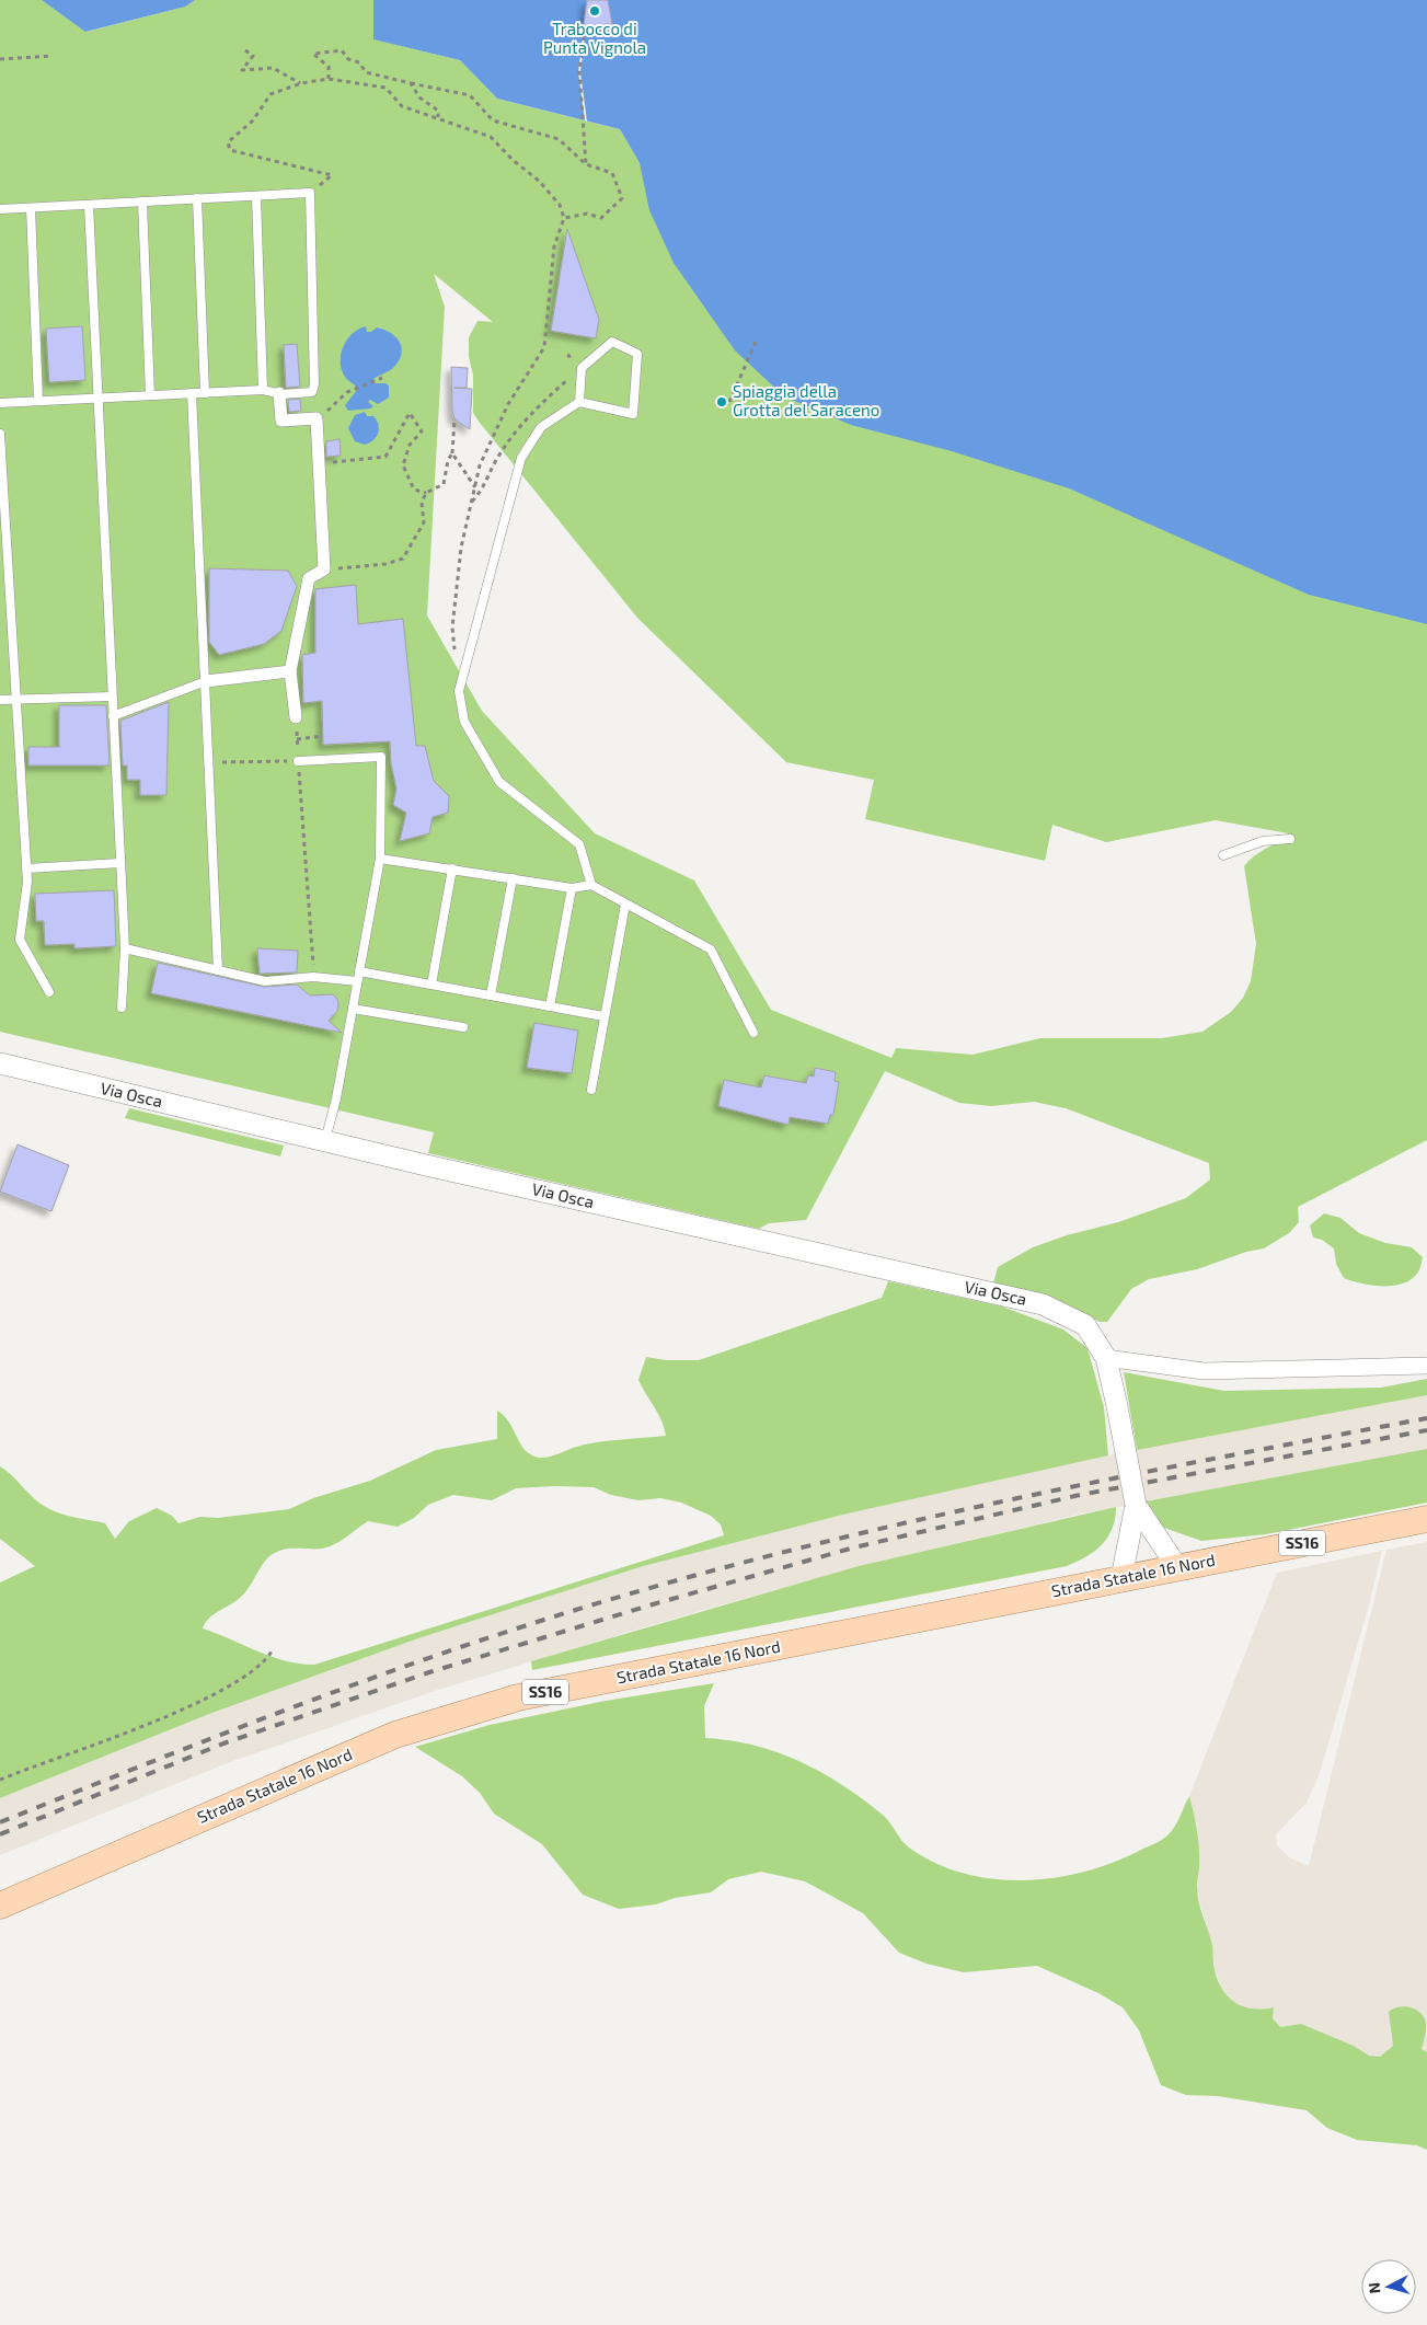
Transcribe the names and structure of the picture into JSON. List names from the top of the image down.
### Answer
{
  "streets": {
    "main road": ["SS16", "Strada Statale 16 Nord"],
    "street": ["Via Osca"]
  },
  "places": ["Trabocco di Punta Vignola", "Spiaggia della Grotta del Saraceno"],
  "north": "left"
}
